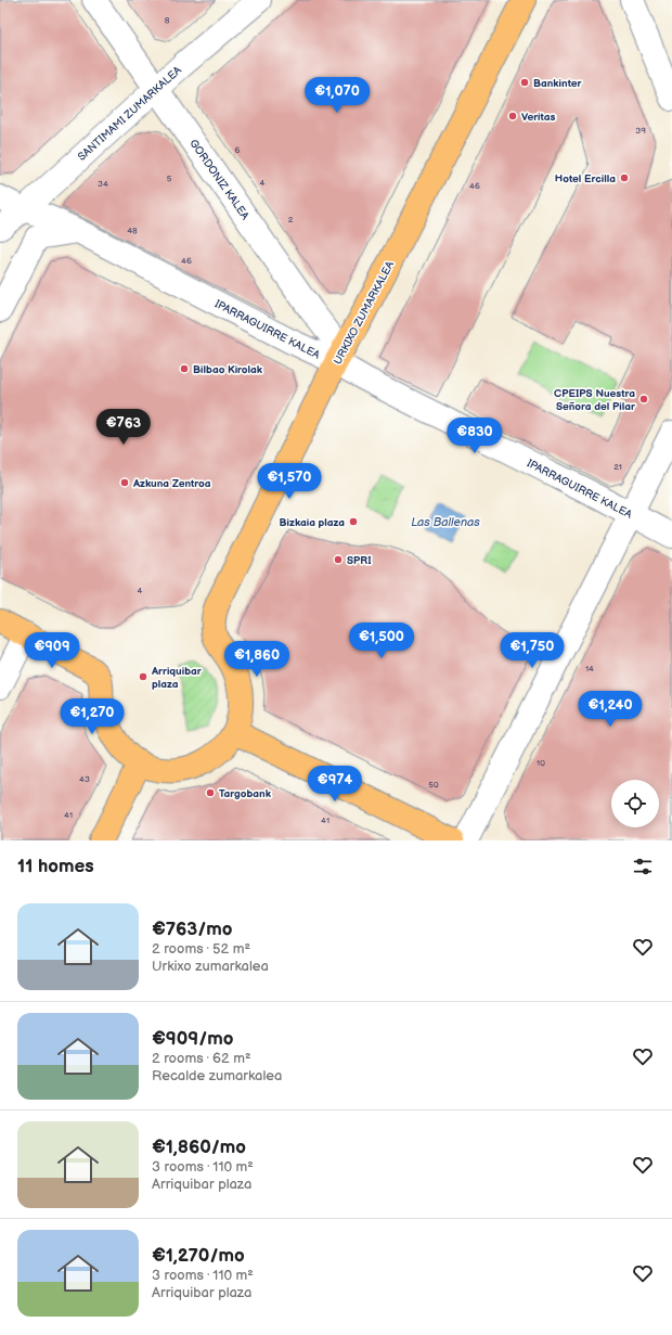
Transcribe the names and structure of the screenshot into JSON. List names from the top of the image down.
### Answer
{
  "streets": {
    "main road": ["URKIXO ZUMARKALEA"],
    "street": ["SANTIMAMI ZUMARKALEA", "GORDONIZ KALEA", "IPARRAGUIRRE KALEA"]
  },
  "crossings": [
    ["SANTIMAMI ZUMARKALEA", "GORDONIZ KALEA"],
    ["SANTIMAMI ZUMARKALEA", "IPARRAGUIRRE KALEA"],
    ["GORDONIZ KALEA", "URKIXO ZUMARKALEA"],
    ["GORDONIZ KALEA", "IPARRAGUIRRE KALEA"],
    ["URKIXO ZUMARKALEA", "IPARRAGUIRRE KALEA"]
  ],
  "water": ["Las Ballenas"],
  "places": [
    "Bankinter",
    "Veritas",
    "Hotel Ercilla",
    "Bilbao Kirolak",
    "CPEIPS Nuestra Señora del Pilar",
    "Azkuna Zentroa",
    "Bizkaia plaza",
    "SPRI",
    "Arriquibar plaza",
    "Targobank"
  ],
  "house_numbers": [
    "8",
    "39",
    "6",
    "5",
    "4",
    "34",
    "46",
    "2",
    "48",
    "46",
    "21",
    "4",
    "14",
    "10",
    "43",
    "50",
    "41",
    "41"
  ],
  "page": {
    "price": [
      "€1,070",
      "€763",
      "€830",
      "€1,570",
      "€1,500",
      "€909",
      "€1,750",
      "€1,860",
      "€1,240",
      "€1,270",
      "€974"
    ],
    "heading": "11 homes",
    "list": [
      {
        "name": "€763/mo",
        "note": "2 rooms · 52 m² · Urkixo zumarkalea"
      },
      {
        "name": "€909/mo",
        "note": "2 rooms · 62 m² · Recalde zumarkalea"
      },
      {
        "name": "€1,860/mo",
        "note": "3 rooms · 110 m² · Arriquibar plaza"
      },
      {
        "name": "€1,270/mo",
        "note": "3 rooms · 110 m² · Arriquibar plaza"
      }
    ]
  }
}
